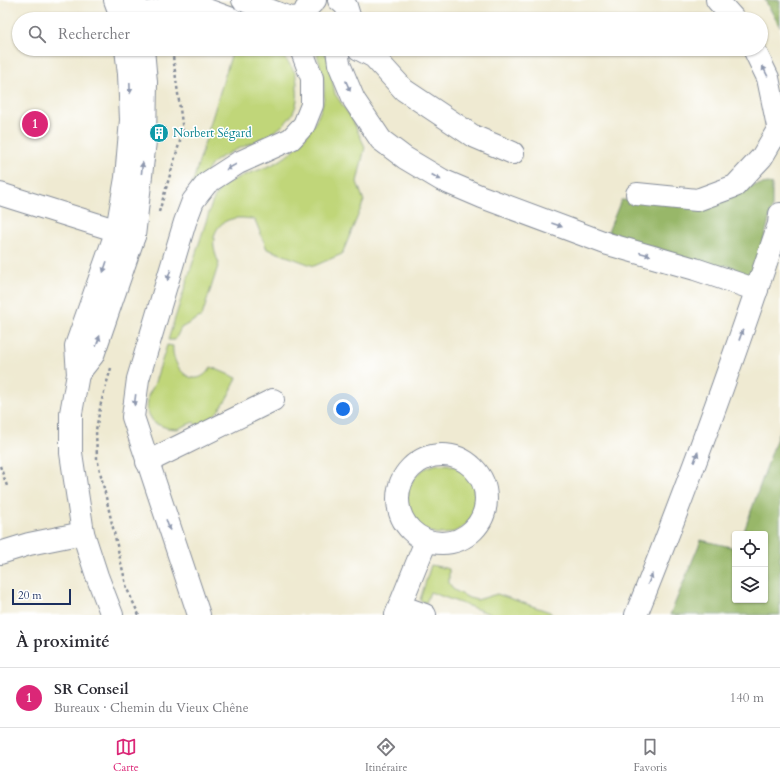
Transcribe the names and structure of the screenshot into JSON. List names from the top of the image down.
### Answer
{
  "places": {
    "building": ["Norbert Ségard"]
  },
  "scale_bar": "20 m",
  "page": {
    "search": "Rechercher",
    "pins": "1",
    "scale": "20 m",
    "heading": "À proximité",
    "list": [
      {
        "mark": "1",
        "name": "SR Conseil",
        "note": "Bureaux · Chemin du Vieux Chêne",
        "value": "140 m"
      }
    ],
    "nav": ["Carte", "Itinéraire", "Favoris"]
  }
}
